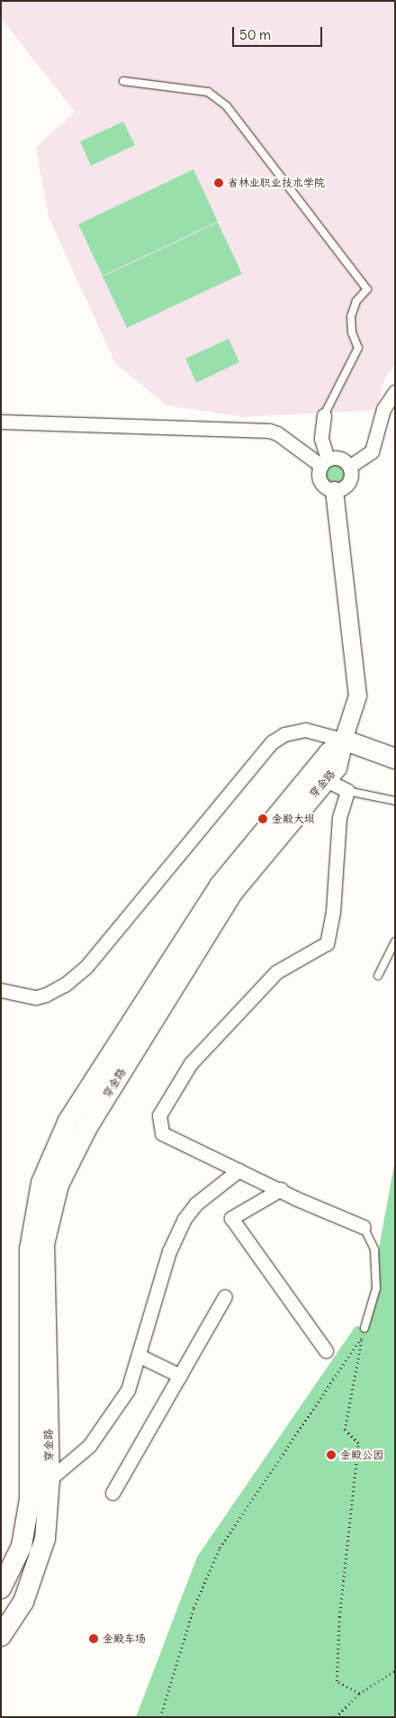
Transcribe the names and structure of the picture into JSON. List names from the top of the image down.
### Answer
{
  "streets": {
    "main road": ["穿金路"]
  },
  "places": [
    "省林业职业技术学院",
    "金殿大坝",
    "金殿公园",
    "金殿车场"
  ],
  "scale_bar": "50 m"
}
